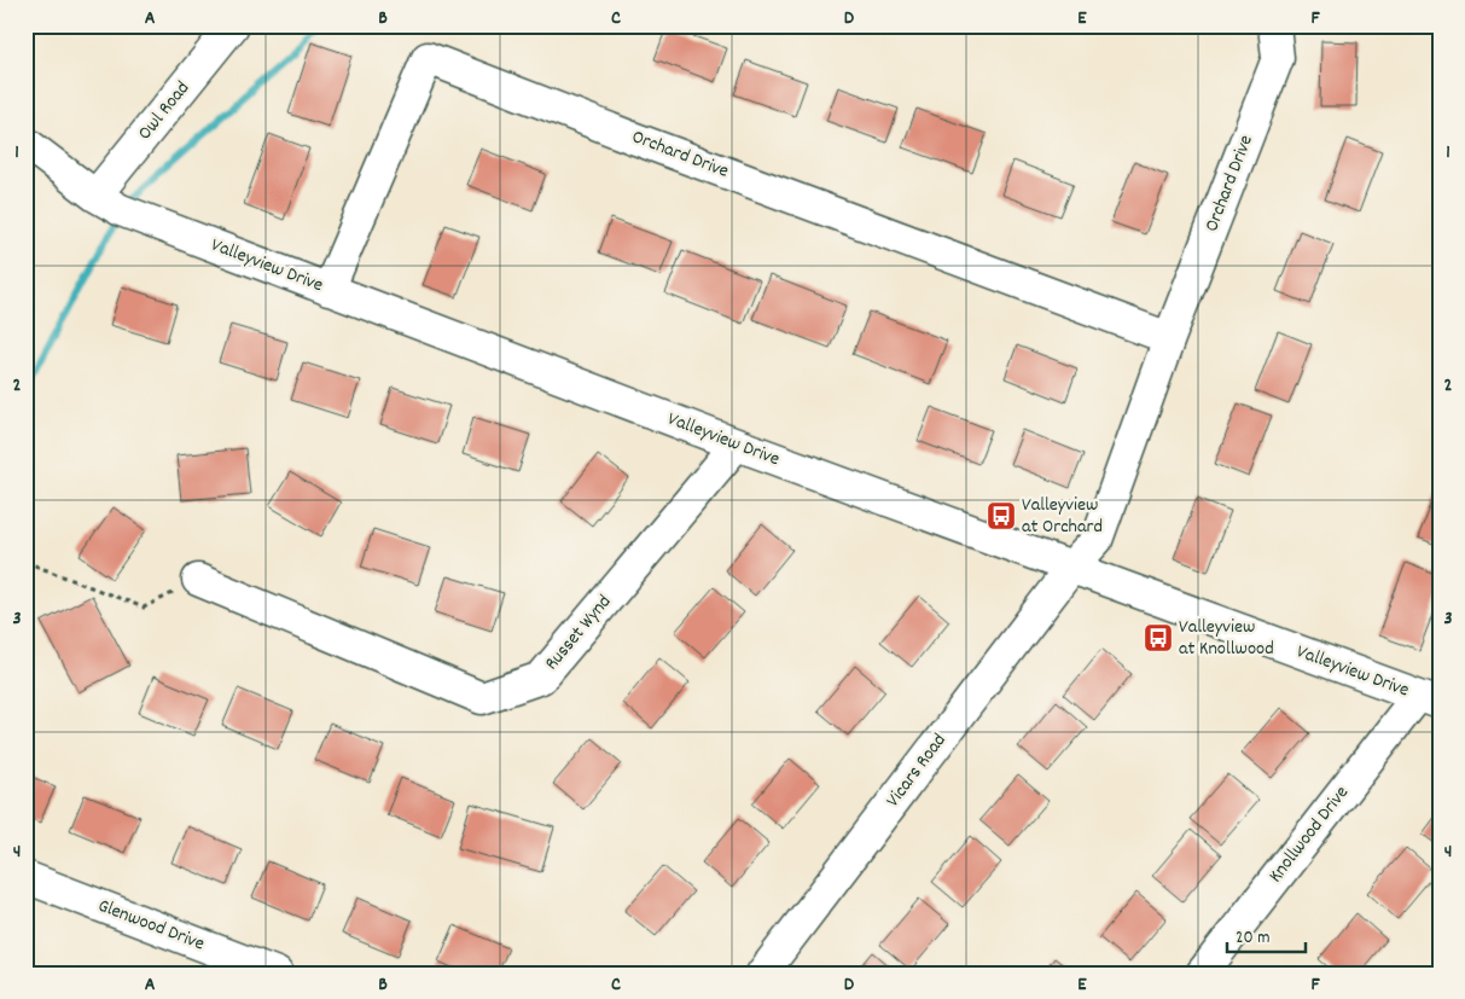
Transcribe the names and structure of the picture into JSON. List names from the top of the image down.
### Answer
{
  "streets": {
    "street": [
      "Owl Road",
      "Orchard Drive",
      "Valleyview Drive",
      "Russet Wynd",
      "Vicars Road",
      "Knollwood Drive",
      "Glenwood Drive"
    ]
  },
  "crossings": [
    ["Owl Road", "Valleyview Drive"],
    ["Orchard Drive", "Valleyview Drive"],
    ["Orchard Drive", "Vicars Road"],
    ["Valleyview Drive", "Russet Wynd"],
    ["Valleyview Drive", "Vicars Road"],
    ["Valleyview Drive", "Knollwood Drive"]
  ],
  "places": {
    "bus stop": ["Valleyview at Orchard", "Valleyview at Knollwood"]
  },
  "scale_bar": "20 m",
  "grid": {
    "columns": [
      "A",
      "B",
      "C",
      "D",
      "E",
      "F"
    ],
    "rows": [
      "1",
      "2",
      "3",
      "4"
    ]
  }
}
